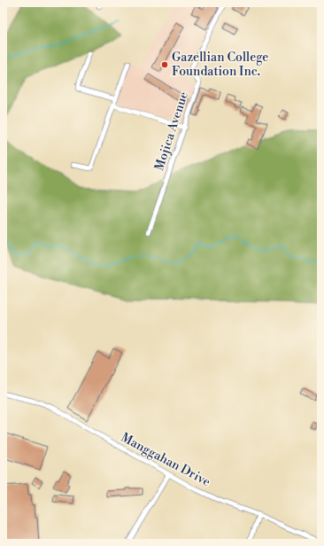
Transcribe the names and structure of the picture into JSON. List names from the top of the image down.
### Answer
{
  "streets": {
    "street": ["Mojica Avenue", "Manggahan Drive"]
  },
  "places": ["Gazellian College Foundation Inc."]
}
